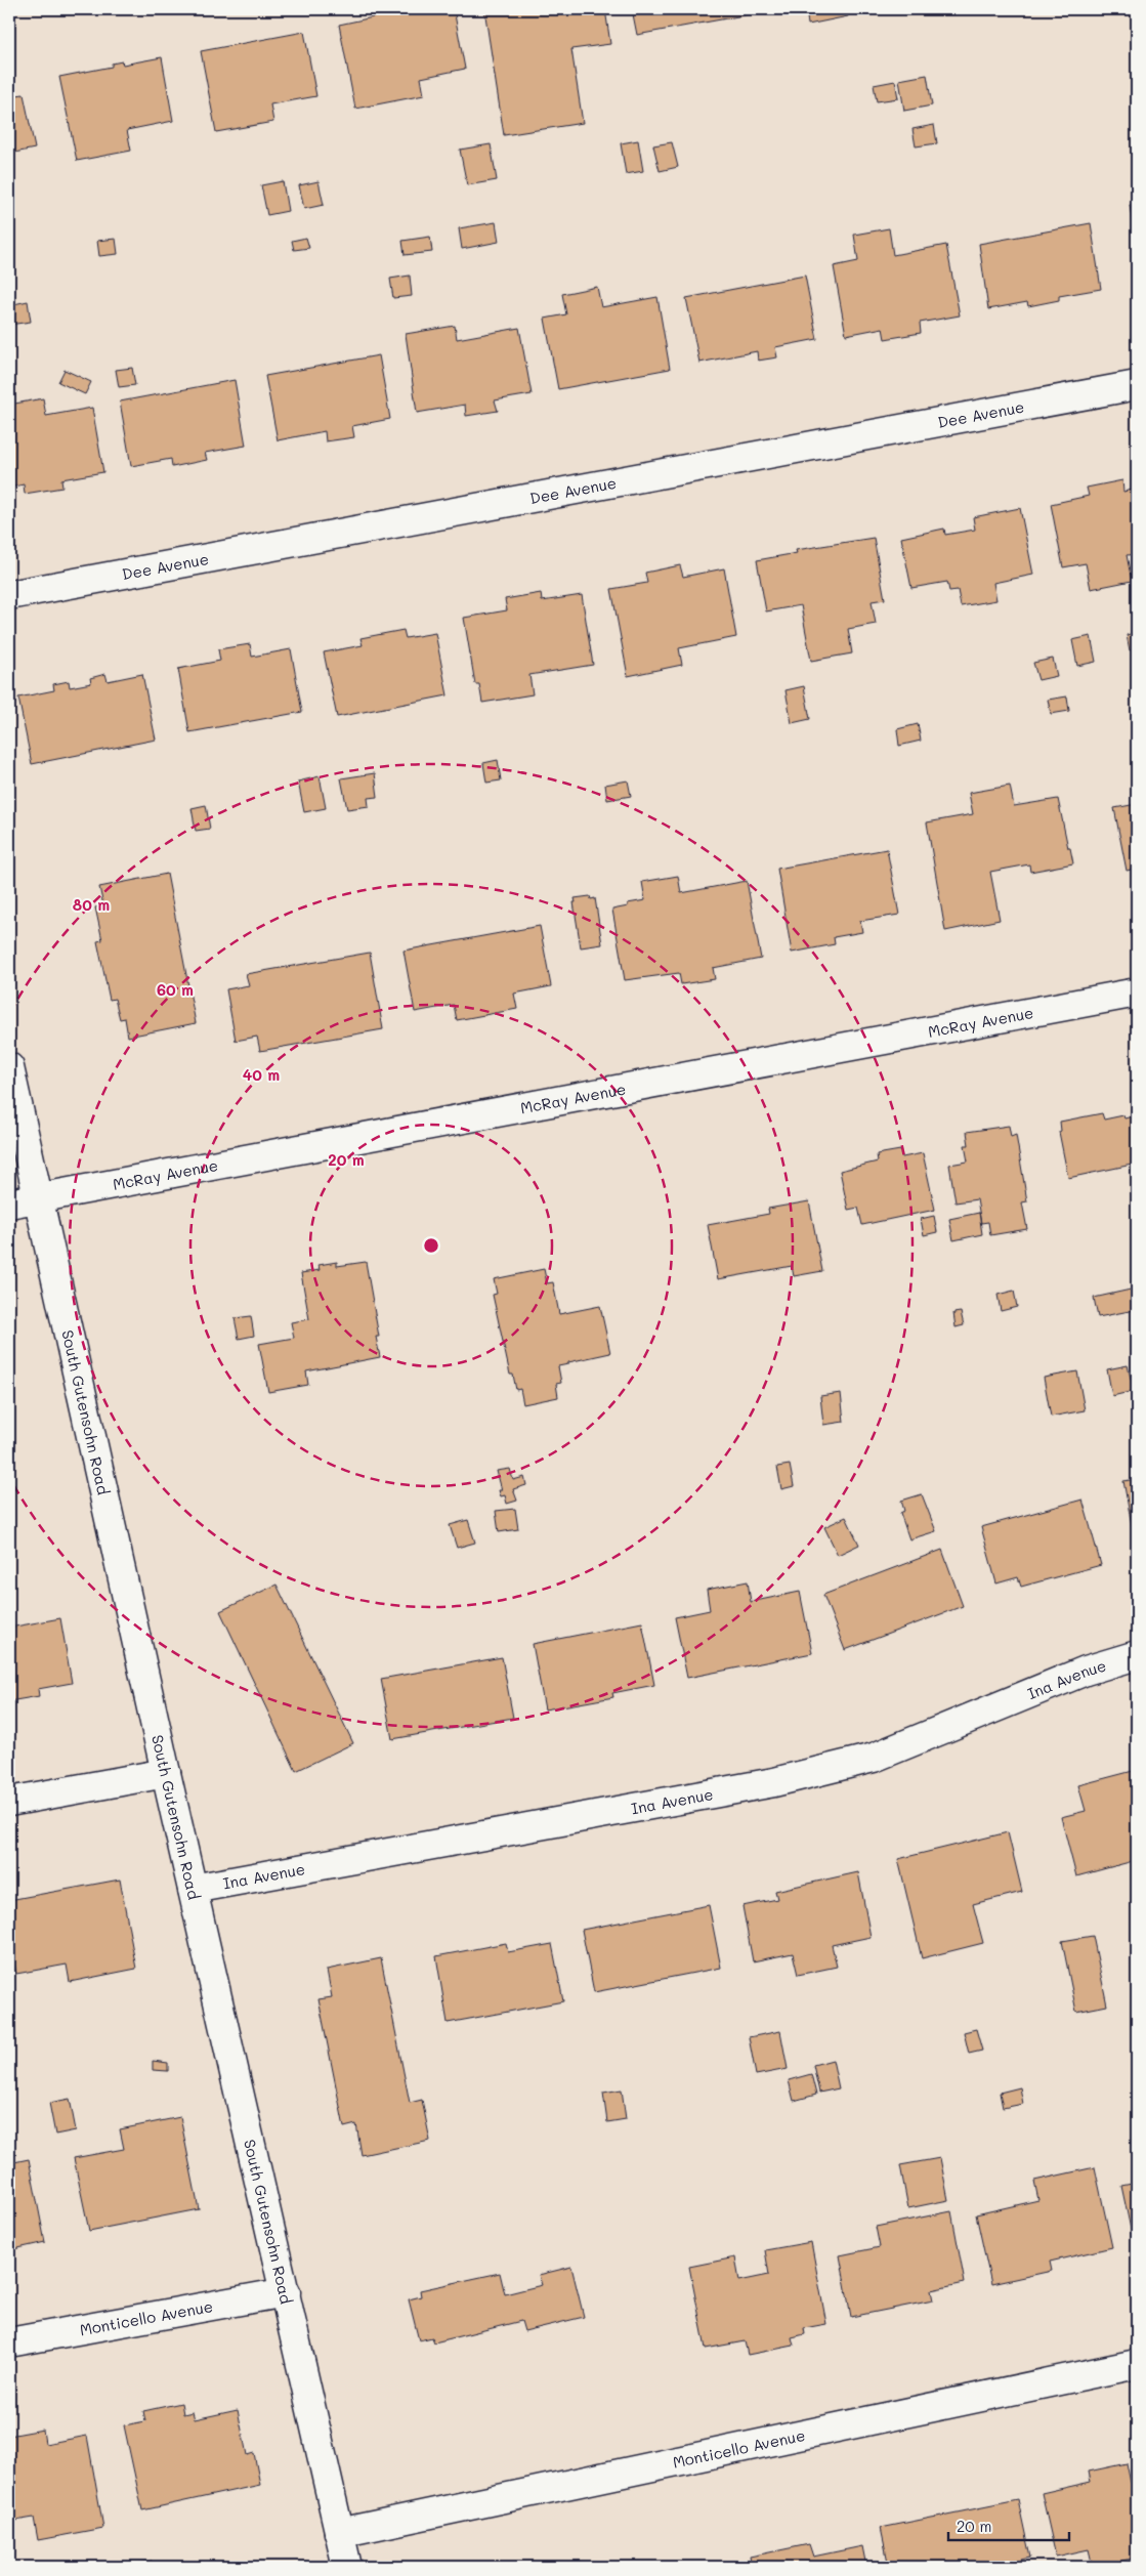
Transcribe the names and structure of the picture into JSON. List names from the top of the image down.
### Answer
{
  "streets": {
    "street": [
      "Dee Avenue",
      "McRay Avenue",
      "South Gutensohn Road",
      "Ina Avenue",
      "Monticello Avenue"
    ]
  },
  "crossings": [
    ["McRay Avenue", "South Gutensohn Road"],
    ["South Gutensohn Road", "Ina Avenue"],
    ["South Gutensohn Road", "Monticello Avenue"]
  ],
  "scale_bar": "20 m",
  "rings": [
    "80 m",
    "60 m",
    "40 m",
    "20 m"
  ]
}
